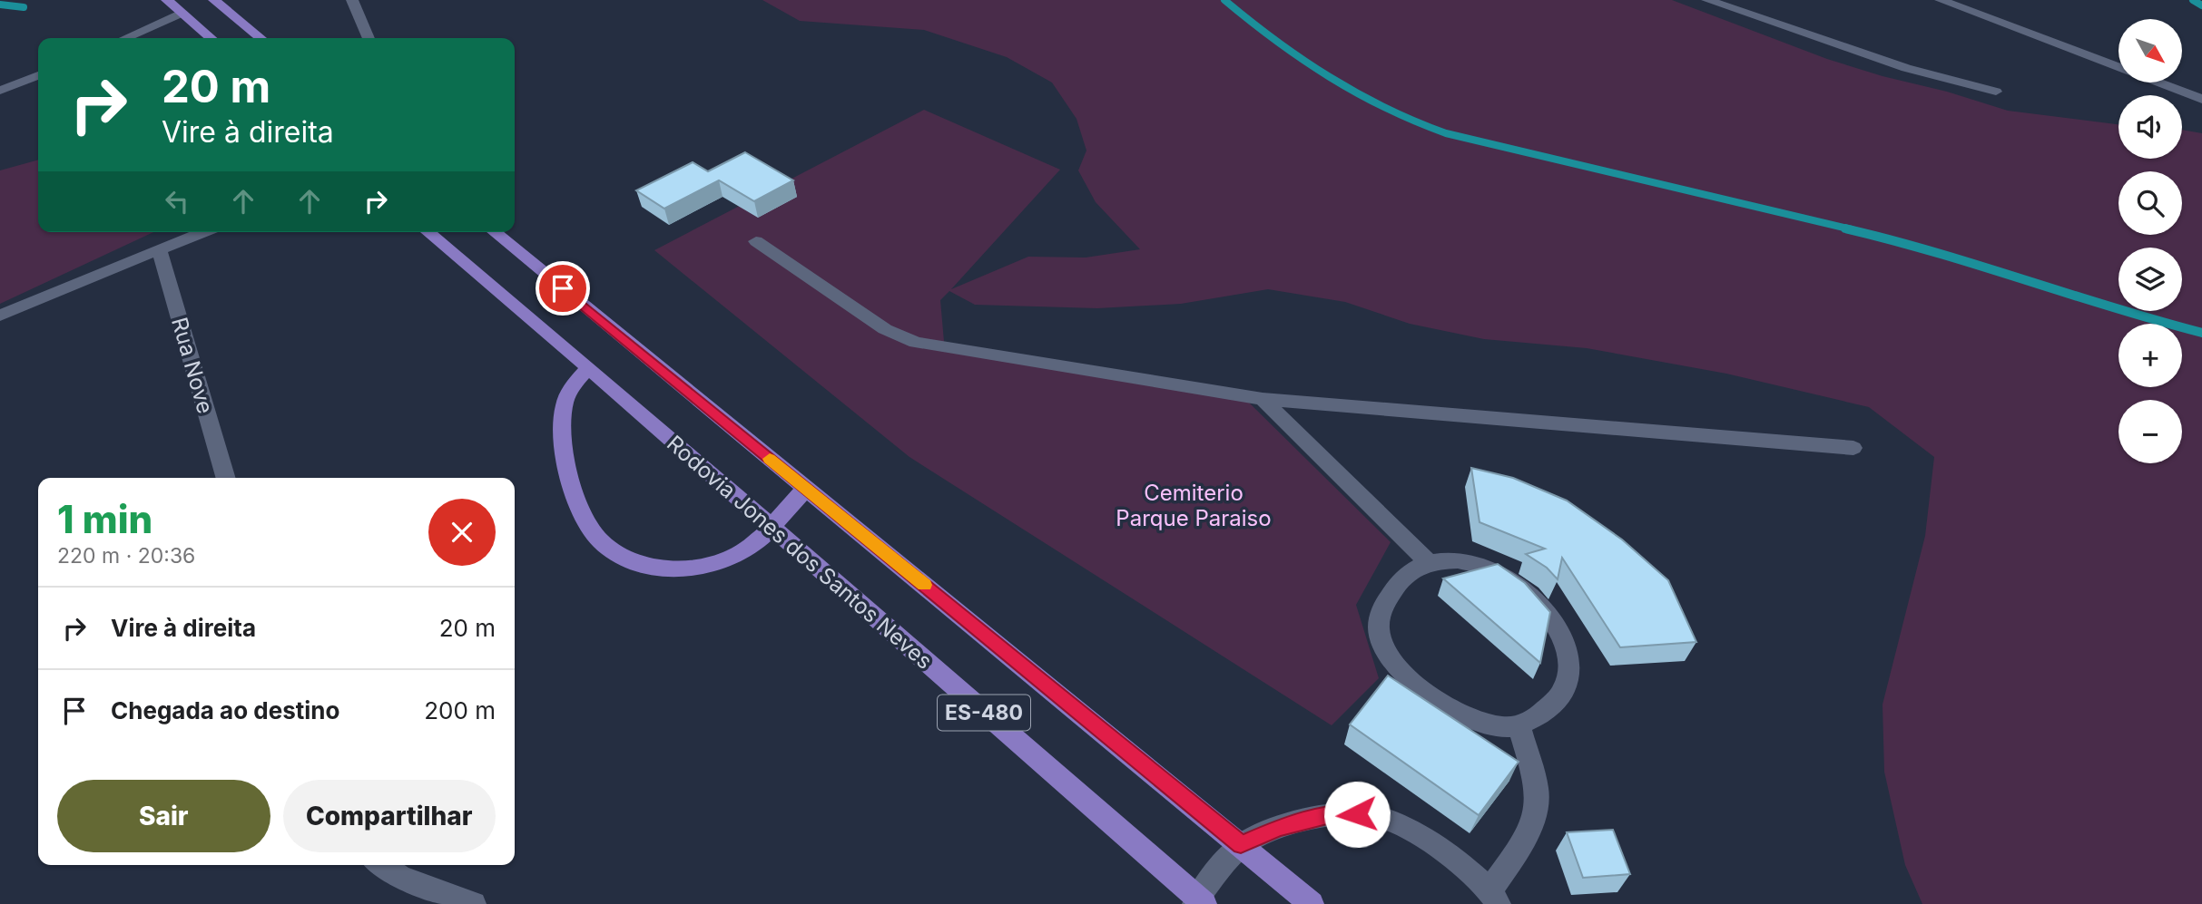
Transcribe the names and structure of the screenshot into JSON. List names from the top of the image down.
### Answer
{
  "streets": {
    "main road": ["Rodovia Jones dos Santos Neves", "ES-480"],
    "street": ["Rua Nove"]
  },
  "parks": ["Cemiterio Parque Paraiso"],
  "north": "bottom right",
  "page": {
    "map_buttons": ["+", "−"],
    "turn": ["20 m", "Vire à direita"],
    "heading": ["1 min", "220 m · 20:36"],
    "list": [
      {
        "name": "Vire à direita",
        "value": "20 m"
      },
      {
        "name": "Chegada ao destino",
        "value": "200 m"
      }
    ],
    "buttons": ["Sair", "Compartilhar"]
  }
}
